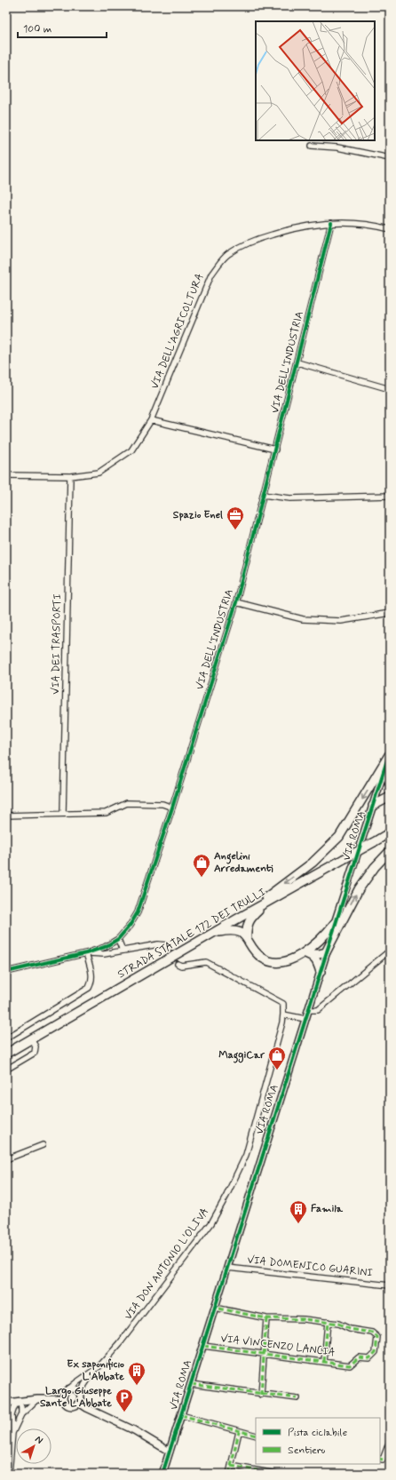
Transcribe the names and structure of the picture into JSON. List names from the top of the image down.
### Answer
{
  "streets": {
    "main road": ["STRADA STATALE 172 DEI TRULLI"],
    "street": [
      "VIA DELL'AGRICOLTURA",
      "VIA DELL'INDUSTRIA",
      "VIA DEI TRASPORTI",
      "VIA ROMA",
      "VIA DON ANTONIO L'OLIVA",
      "VIA DOMENICO GUARINI",
      "VIA VINCENZO LANCIA"
    ]
  },
  "crossings": [
    ["VIA DELL'AGRICOLTURA", "VIA DELL'INDUSTRIA"],
    ["VIA DELL'AGRICOLTURA", "VIA DEI TRASPORTI"],
    ["VIA ROMA", "VIA DOMENICO GUARINI"],
    ["VIA ROMA", "VIA VINCENZO LANCIA"]
  ],
  "places": {
    "office": ["Spazio Enel"],
    "shop": ["Angelini Arredamenti", "MaggiCar"],
    "building": ["Famila", "Ex saponificio L'Abbate"],
    "parking": ["Largo Giuseppe Sante L'Abbate"]
  },
  "legend": ["Pista ciclabile", "Sentiero"],
  "scale_bar": "100 m",
  "north": "top right"
}
